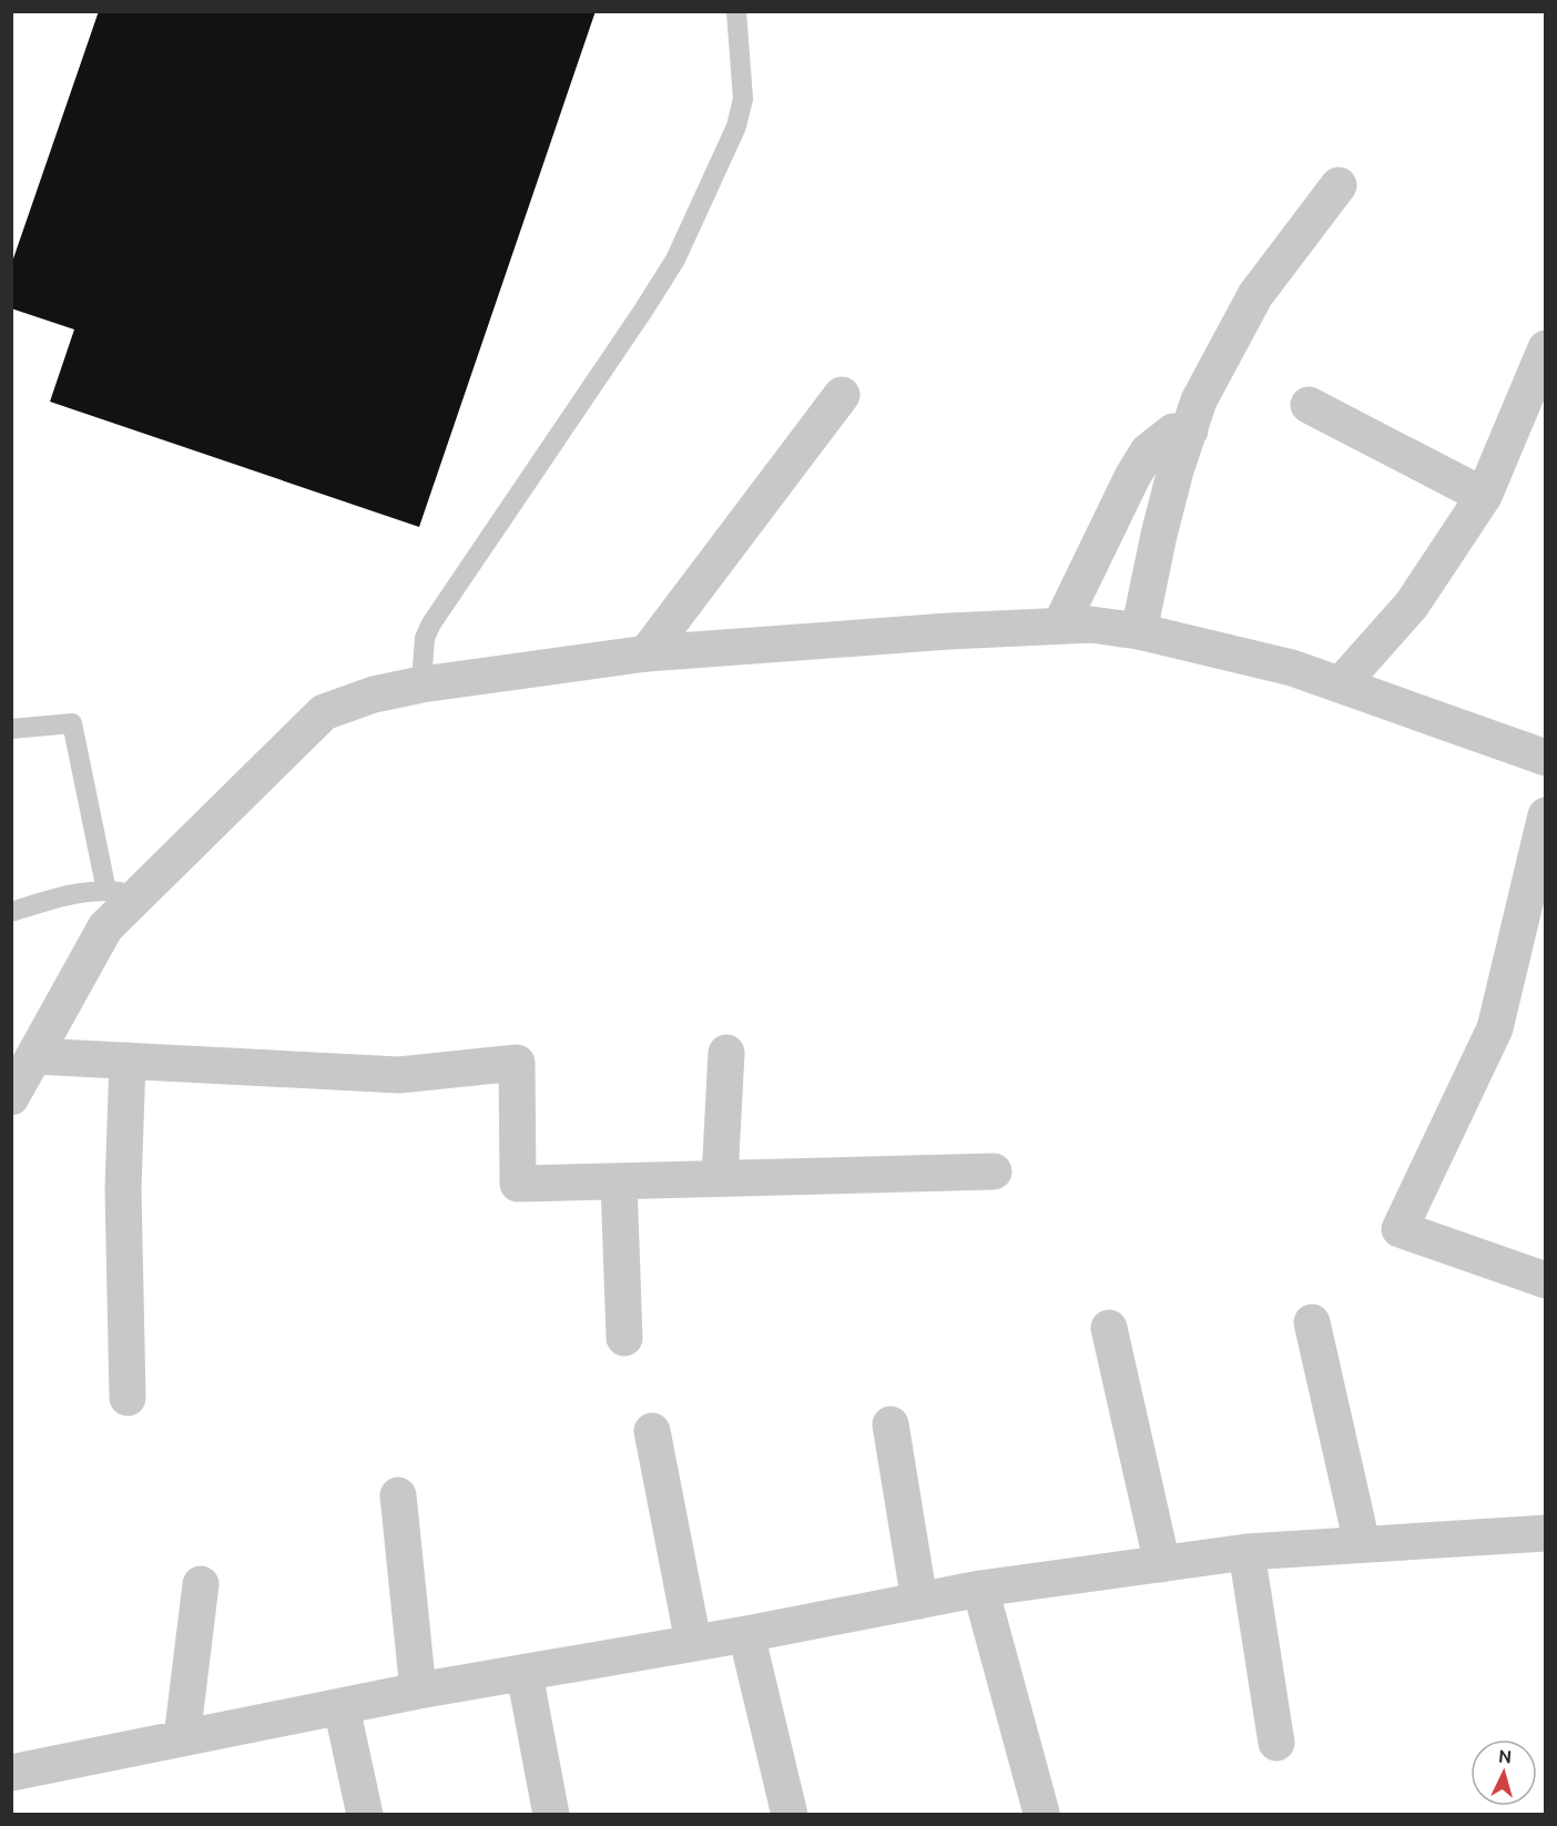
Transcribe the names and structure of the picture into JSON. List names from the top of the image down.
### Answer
{
  "north": "top"
}
